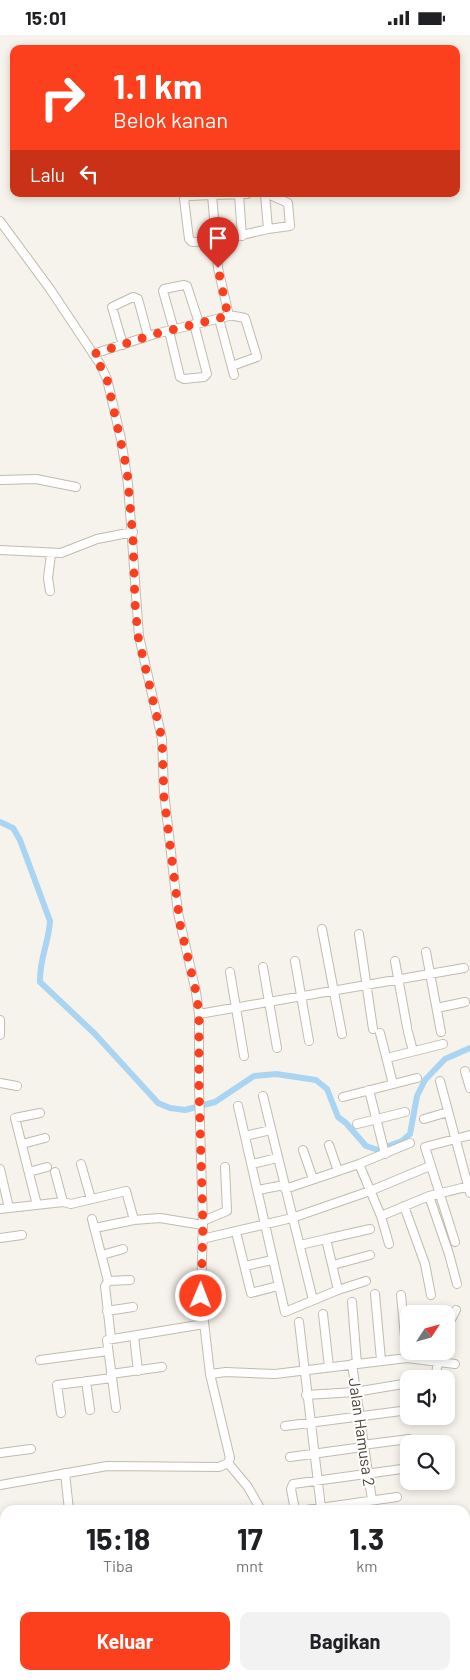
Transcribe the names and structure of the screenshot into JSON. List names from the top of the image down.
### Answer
{
  "streets": {
    "street": ["Jalan Hamusa 2"]
  },
  "north": "top right",
  "page": {
    "status": "15:01",
    "turn": ["1.1 km", "Belok kanan"],
    "then": "Lalu",
    "eta": [
      "15:18",
      "Tiba",
      "17",
      "mnt",
      "1.3",
      "km"
    ],
    "buttons": ["Keluar", "Bagikan"]
  }
}
